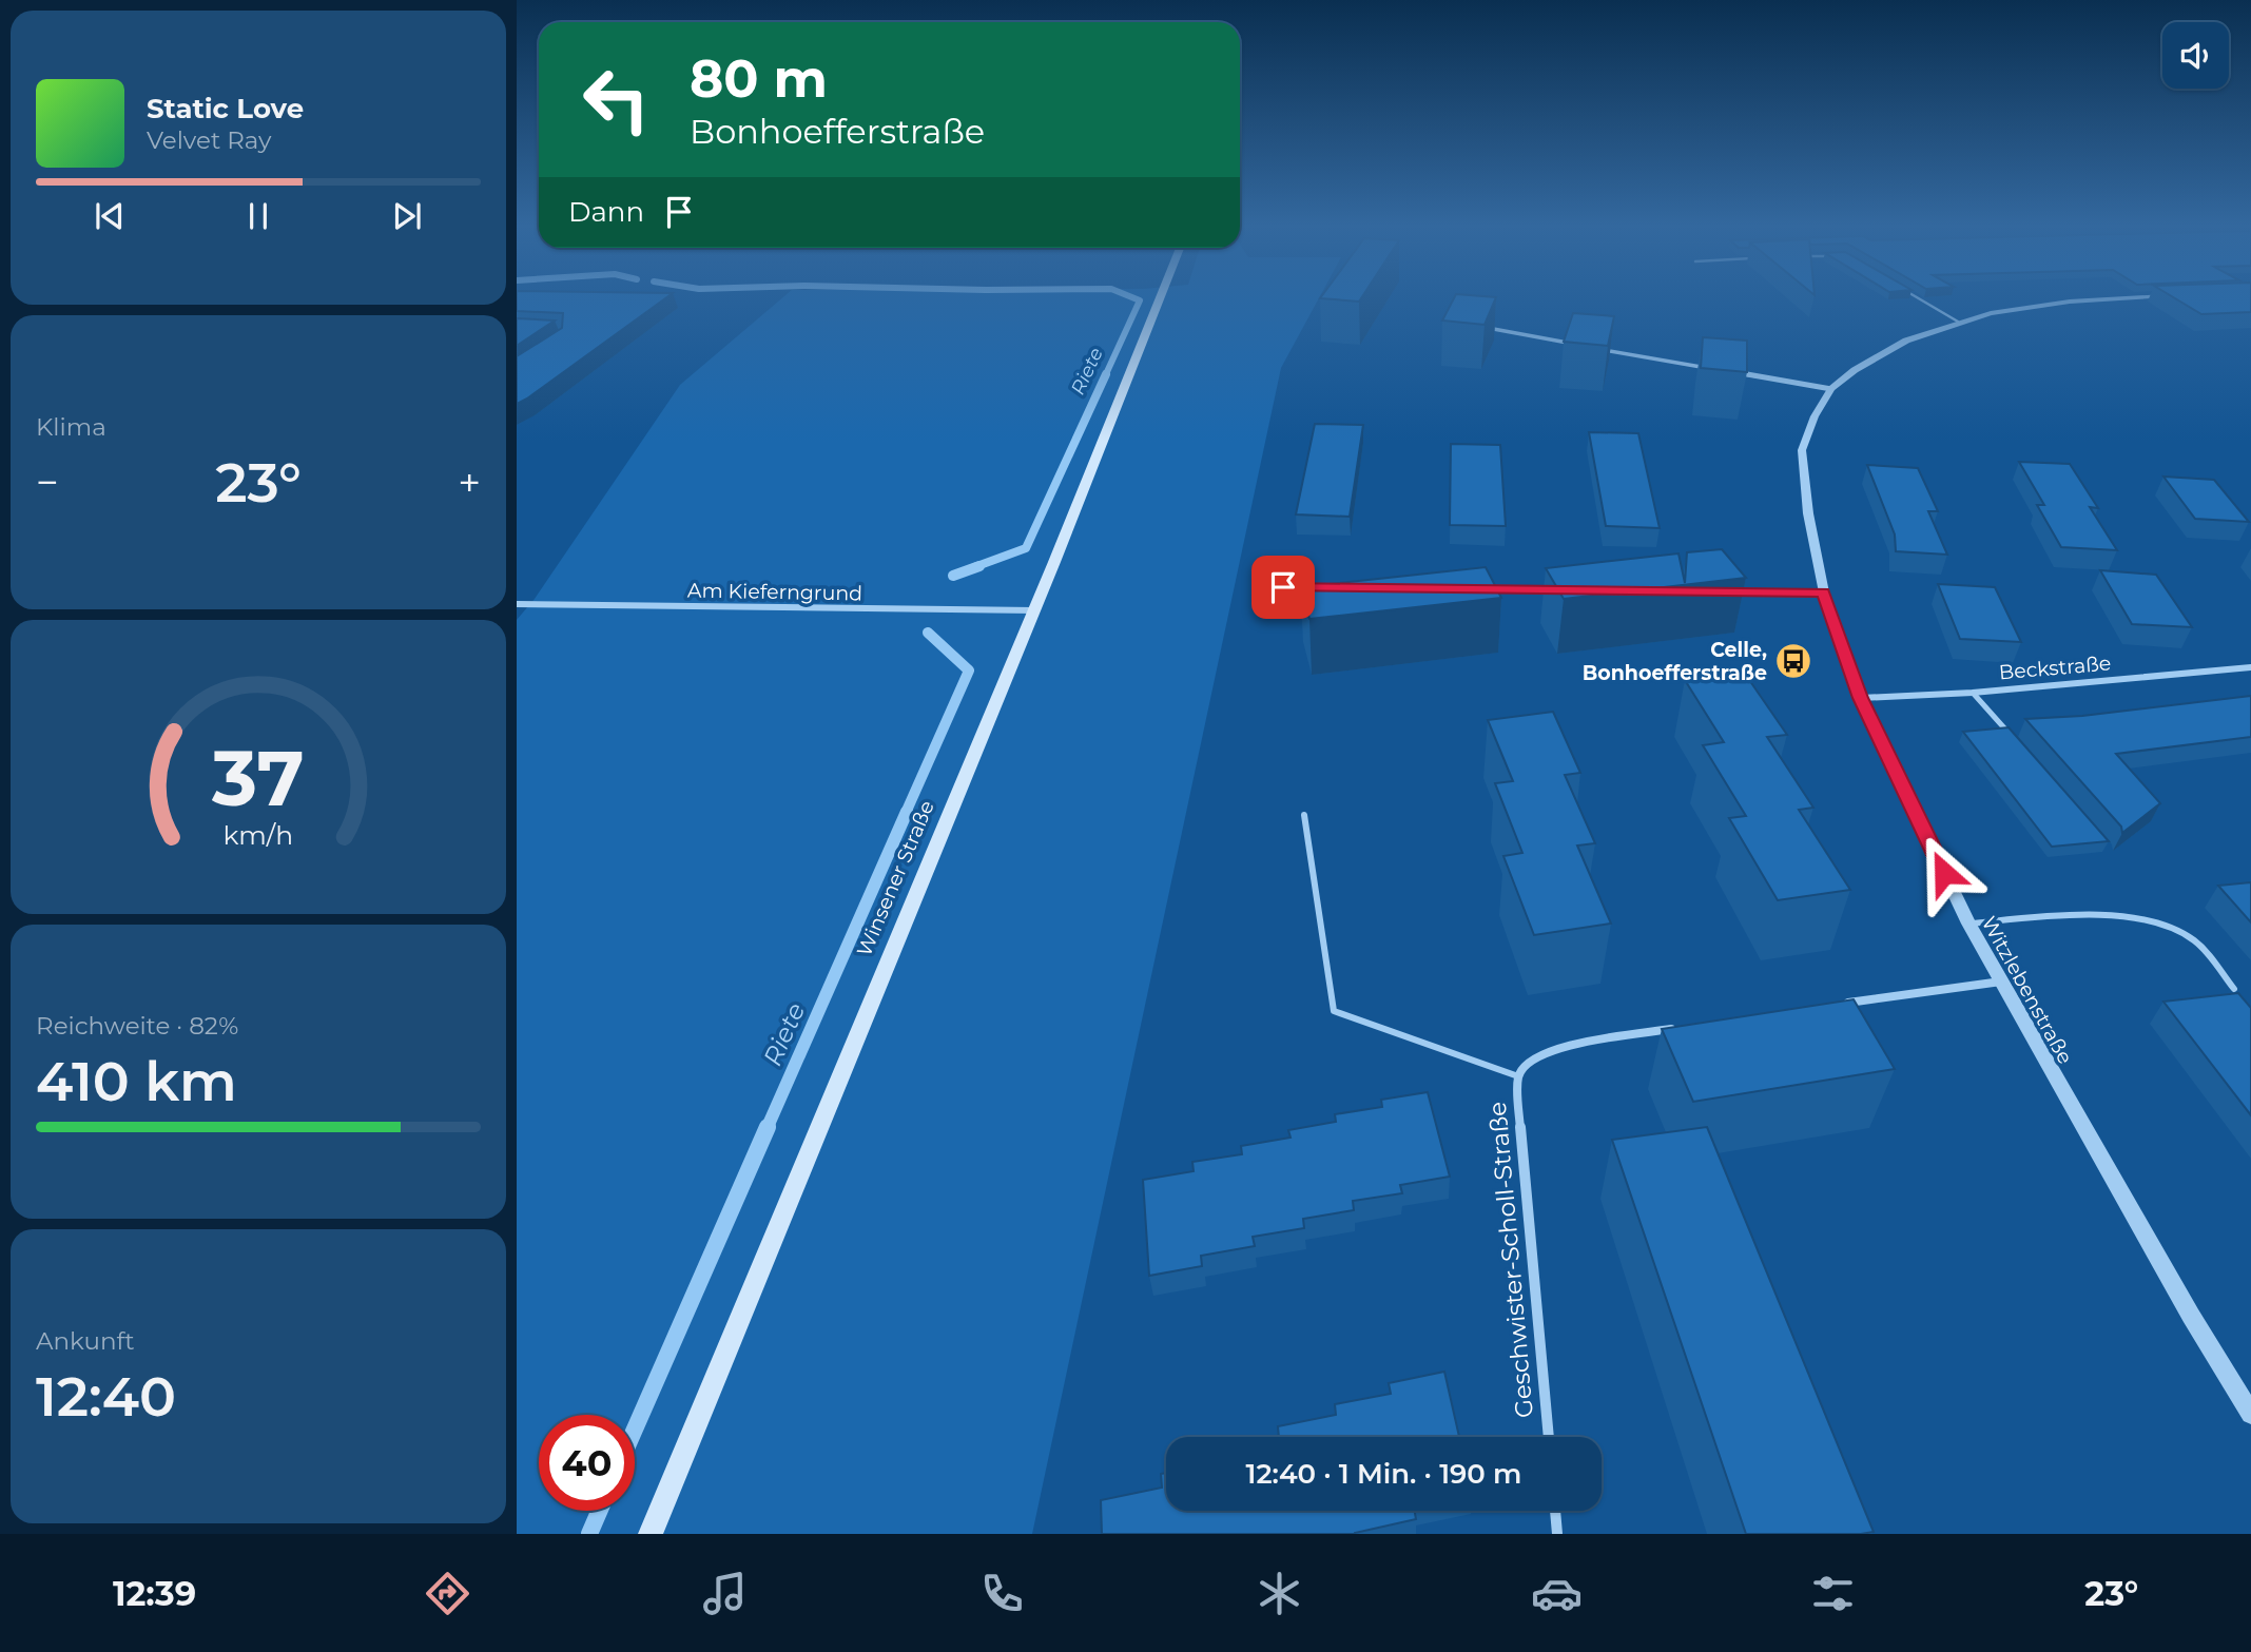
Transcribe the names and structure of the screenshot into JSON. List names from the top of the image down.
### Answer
{
  "streets": {
    "main road": ["Winsener Straße"],
    "street": [
      "Am Kieferngrund",
      "Beckstraße",
      "Witzlebenstraße",
      "Geschwister-Scholl-Straße"
    ]
  },
  "crossings": [
    ["Am Kieferngrund", "Winsener Straße"],
    ["Beckstraße", "Witzlebenstraße"]
  ],
  "water": ["Riete"],
  "places": {
    "bus stop": ["Celle, Bonhoefferstraße"]
  },
  "page": {
    "turn": ["80 m", "Bonhoefferstraße"],
    "song": ["Static Love", "Velvet Ray"],
    "then": "Dann",
    "tile": [
      "Klima",
      ["Reichweite · 82%", "410 km"],
      ["Ankunft", "12:40"]
    ],
    "heat": ["−", "23°", "+"],
    "limit": "40",
    "trip": "12:40 · 1 Min. · 190 m",
    "tabs": ["12:39", "23°"],
    "gauge": ["37", "km/h"]
  }
}
